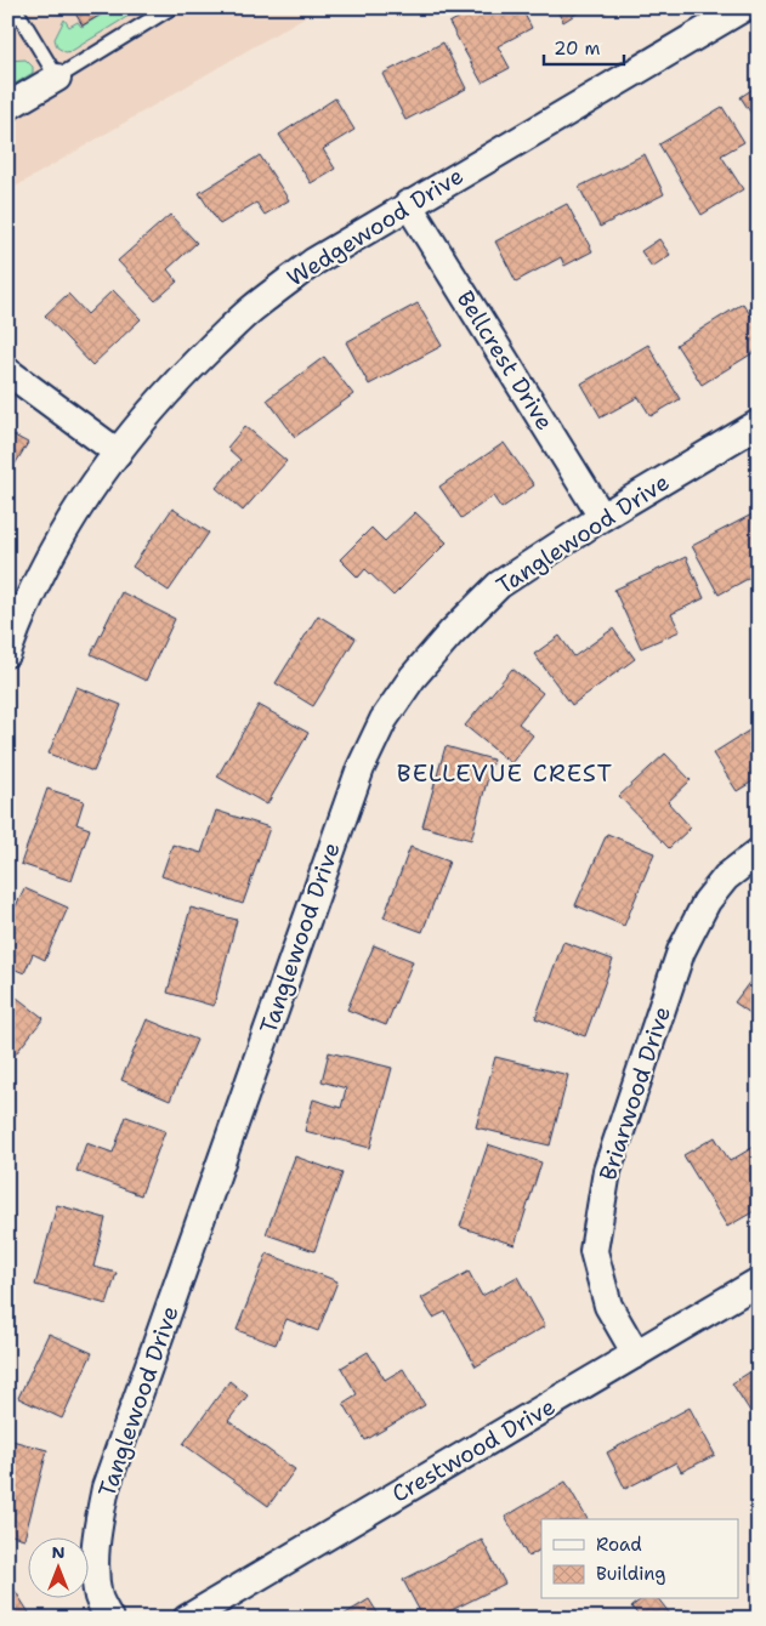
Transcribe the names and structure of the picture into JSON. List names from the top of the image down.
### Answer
{
  "streets": {
    "street": [
      "Wedgewood Drive",
      "Bellcrest Drive",
      "Tanglewood Drive",
      "Briarwood Drive",
      "Crestwood Drive"
    ]
  },
  "crossings": [
    ["Wedgewood Drive", "Bellcrest Drive"],
    ["Bellcrest Drive", "Tanglewood Drive"],
    ["Briarwood Drive", "Crestwood Drive"]
  ],
  "districts": ["BELLEVUE CREST"],
  "legend": ["Road", "Building"],
  "scale_bar": "20 m",
  "north": "top"
}
